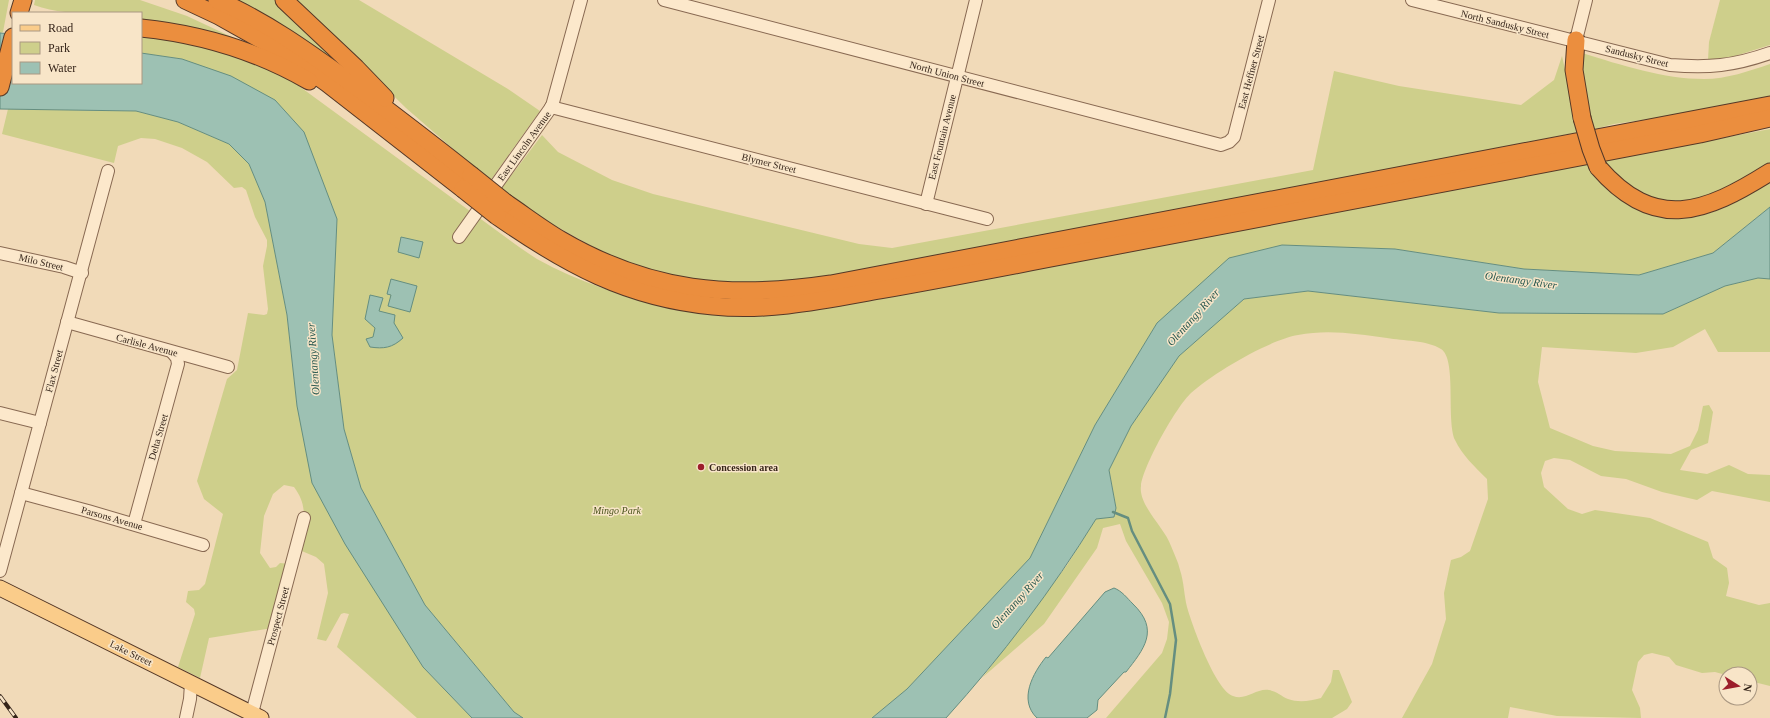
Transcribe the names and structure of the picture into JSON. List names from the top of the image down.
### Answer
{
  "streets": {
    "main road": ["Lake Street"],
    "street": [
      "North Sandusky Street",
      "Sandusky Street",
      "East Heffner Street",
      "North Union Street",
      "East Fountain Avenue",
      "East Lincoln Avenue",
      "Blymer Street",
      "Milo Street",
      "Carlisle Avenue",
      "Flax Street",
      "Delta Street",
      "Parsons Avenue",
      "Prospect Street"
    ]
  },
  "crossings": [
    ["North Sandusky Street", "Sandusky Street"],
    ["East Heffner Street", "North Union Street"],
    ["North Union Street", "East Fountain Avenue"],
    ["East Fountain Avenue", "Blymer Street"],
    ["East Lincoln Avenue", "Blymer Street"],
    ["Milo Street", "Flax Street"],
    ["Carlisle Avenue", "Flax Street"],
    ["Carlisle Avenue", "Delta Street"],
    ["Flax Street", "Parsons Avenue"],
    ["Delta Street", "Parsons Avenue"],
    ["Prospect Street", "Lake Street"]
  ],
  "water": ["Olentangy River"],
  "parks": ["Mingo Park"],
  "places": ["Concession area"],
  "legend": ["Road", "Park", "Water"],
  "north": "right"
}
